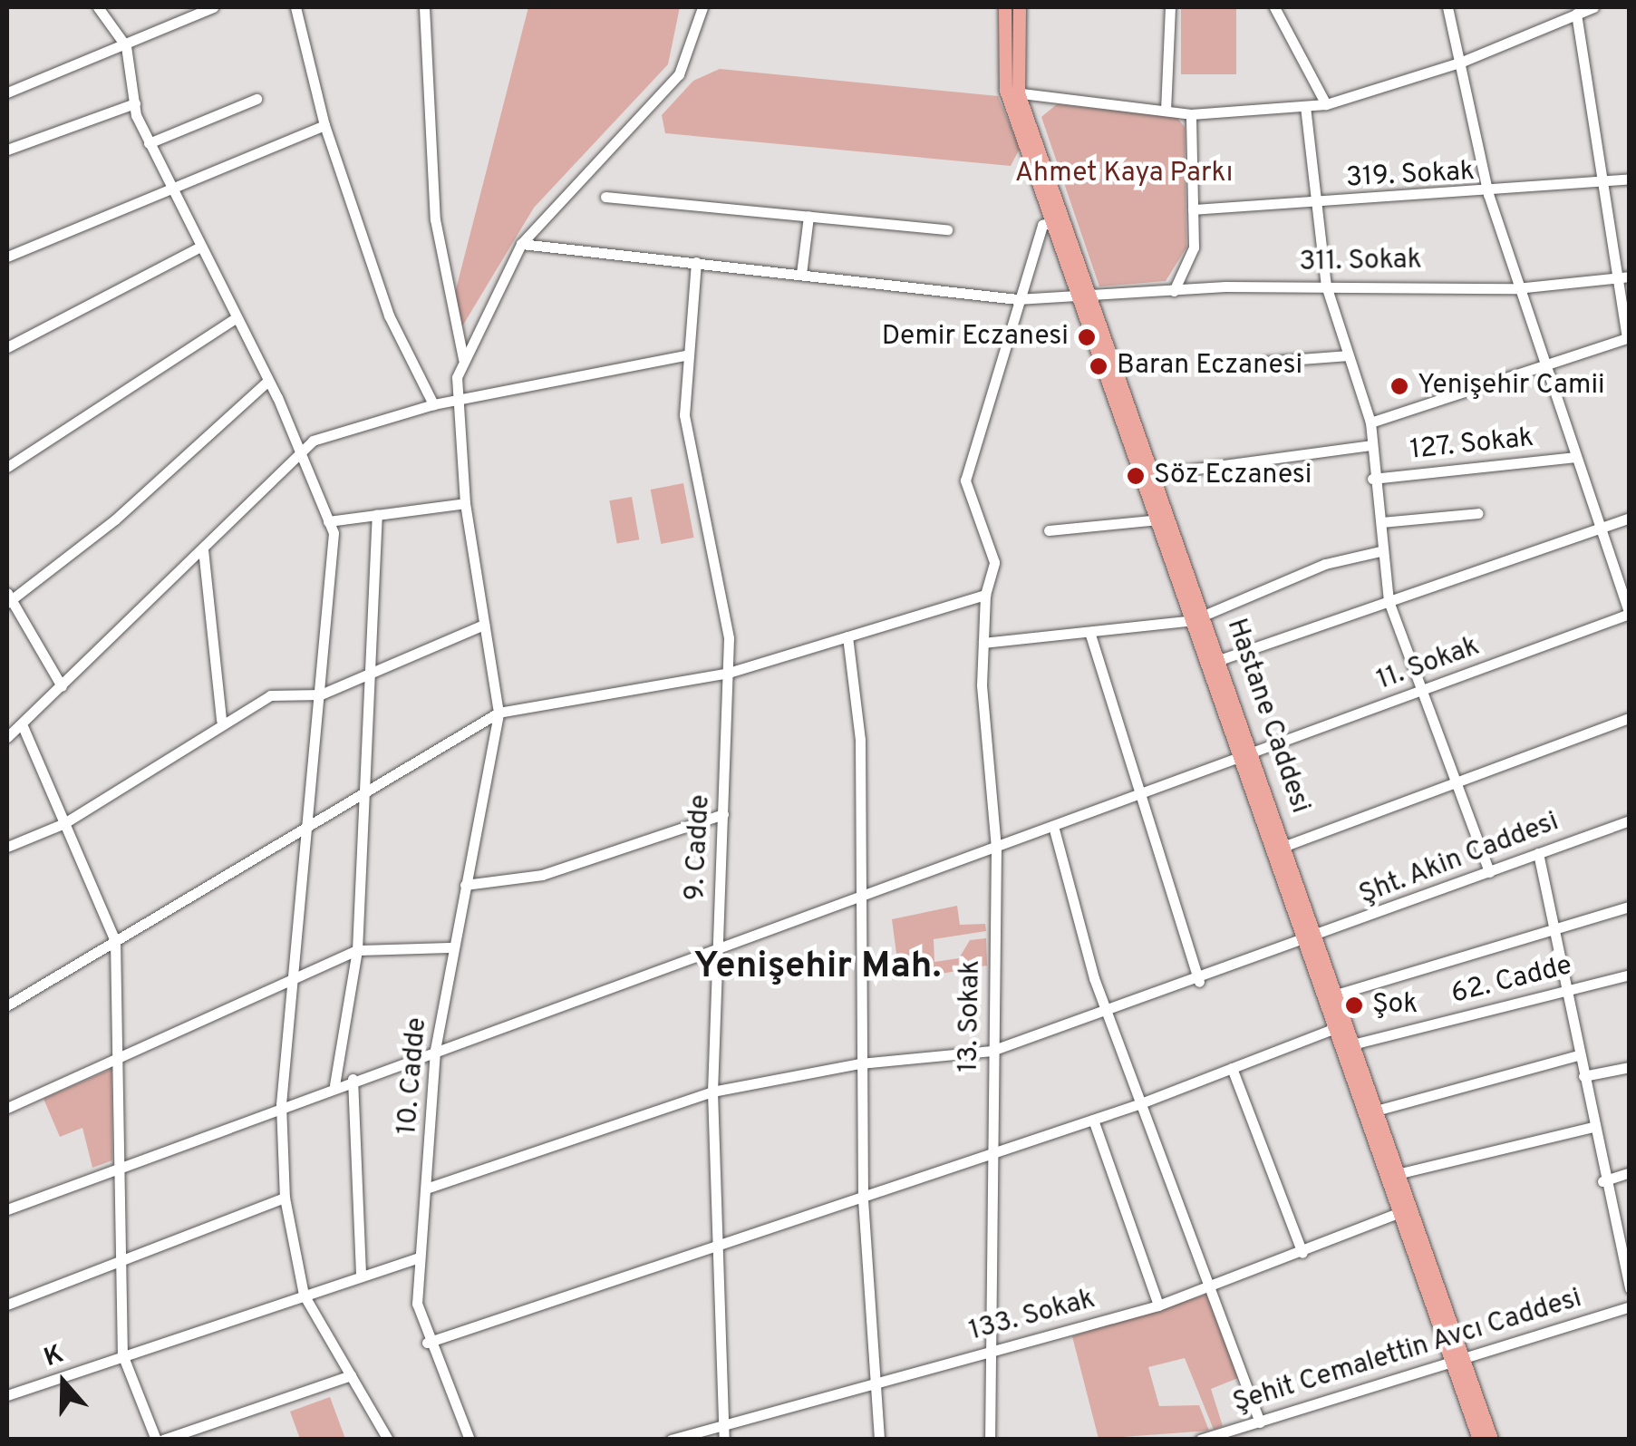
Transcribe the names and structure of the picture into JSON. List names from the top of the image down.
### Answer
{
  "streets": {
    "main road": ["Hastane Caddesi"],
    "street": [
      "319. Sokak",
      "311. Sokak",
      "127. Sokak",
      "11. Sokak",
      "9. Cadde",
      "Şht. Akin Caddesi",
      "62. Cadde",
      "13. Sokak",
      "10. Cadde",
      "133. Sokak",
      "Şehit Cemalettin Avcı Caddesi"
    ]
  },
  "crossings": [
    ["311. Sokak", "Hastane Caddesi"],
    ["311. Sokak", "9. Cadde"],
    ["311. Sokak", "13. Sokak"],
    ["11. Sokak", "Hastane Caddesi"],
    ["11. Sokak", "9. Cadde"],
    ["11. Sokak", "13. Sokak"],
    ["11. Sokak", "10. Cadde"],
    ["Hastane Caddesi", "Şht. Akin Caddesi"],
    ["Hastane Caddesi", "62. Cadde"],
    ["Hastane Caddesi", "13. Sokak"],
    ["Hastane Caddesi", "133. Sokak"],
    ["Hastane Caddesi", "Şehit Cemalettin Avcı Caddesi"],
    ["9. Cadde", "Şht. Akin Caddesi"],
    ["9. Cadde", "133. Sokak"],
    ["Şht. Akin Caddesi", "13. Sokak"],
    ["Şht. Akin Caddesi", "10. Cadde"],
    ["13. Sokak", "133. Sokak"]
  ],
  "districts": ["Yenişehir Mah."],
  "parks": ["Ahmet Kaya Parkı"],
  "places": [
    "Demir Eczanesi",
    "Baran Eczanesi",
    "Yenişehir Camii",
    "Söz Eczanesi",
    "Şok"
  ],
  "north": "top"
}
